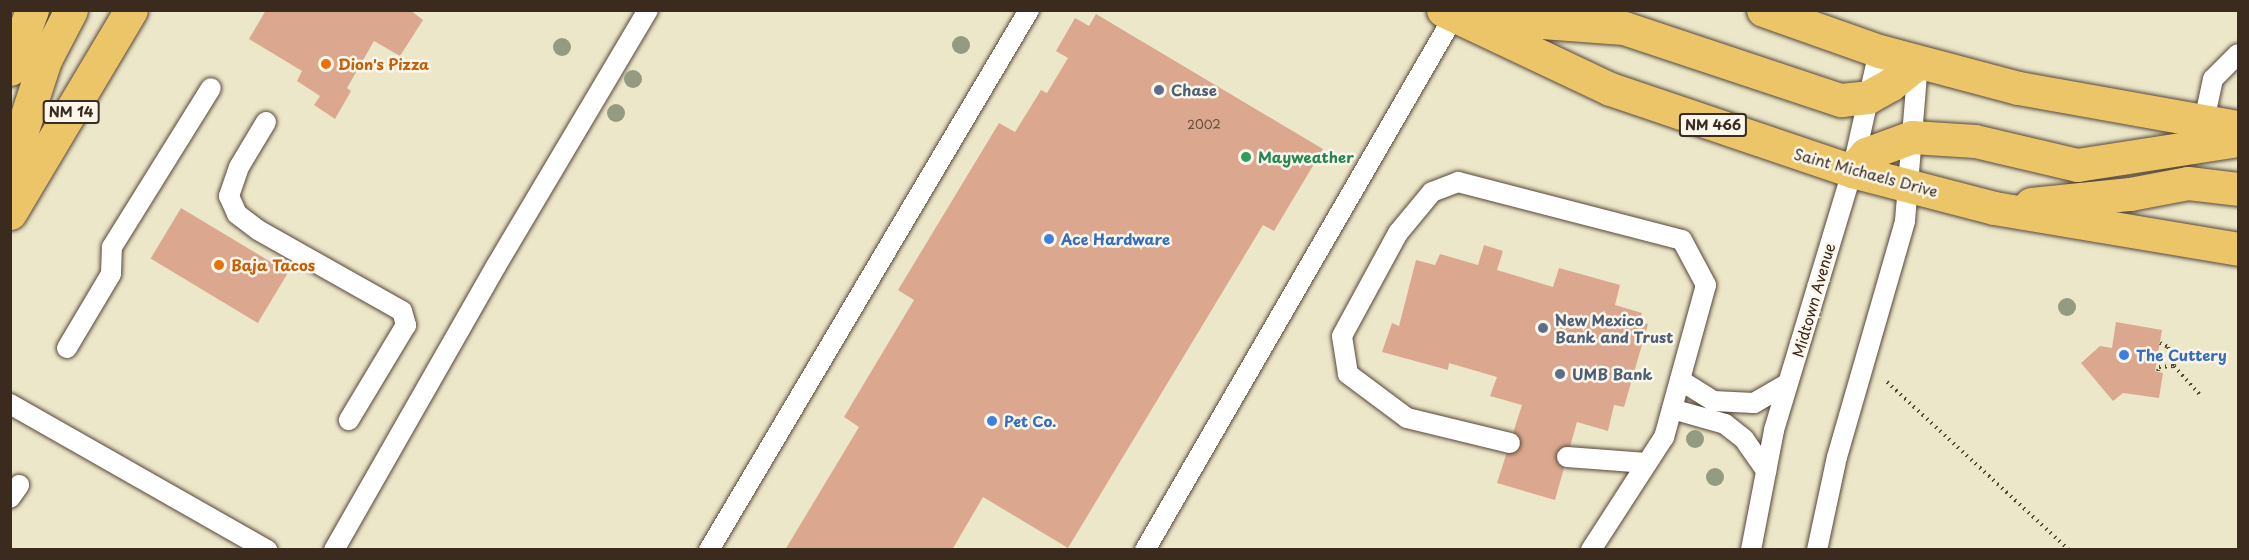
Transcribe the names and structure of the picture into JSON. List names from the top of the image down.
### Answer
{
  "streets": {
    "main road": ["NM 14", "NM 466", "Saint Michaels Drive"],
    "lane": ["Midtown Avenue"]
  },
  "crossings": [
    ["Saint Michaels Drive", "Midtown Avenue"]
  ],
  "places": [
    "Dion's Pizza",
    "Chase",
    "Mayweather",
    "Ace Hardware",
    "Baja Tacos",
    "New Mexico Bank and Trust",
    "The Cuttery",
    "UMB Bank",
    "Pet Co."
  ],
  "house_numbers": ["2002"]
}
